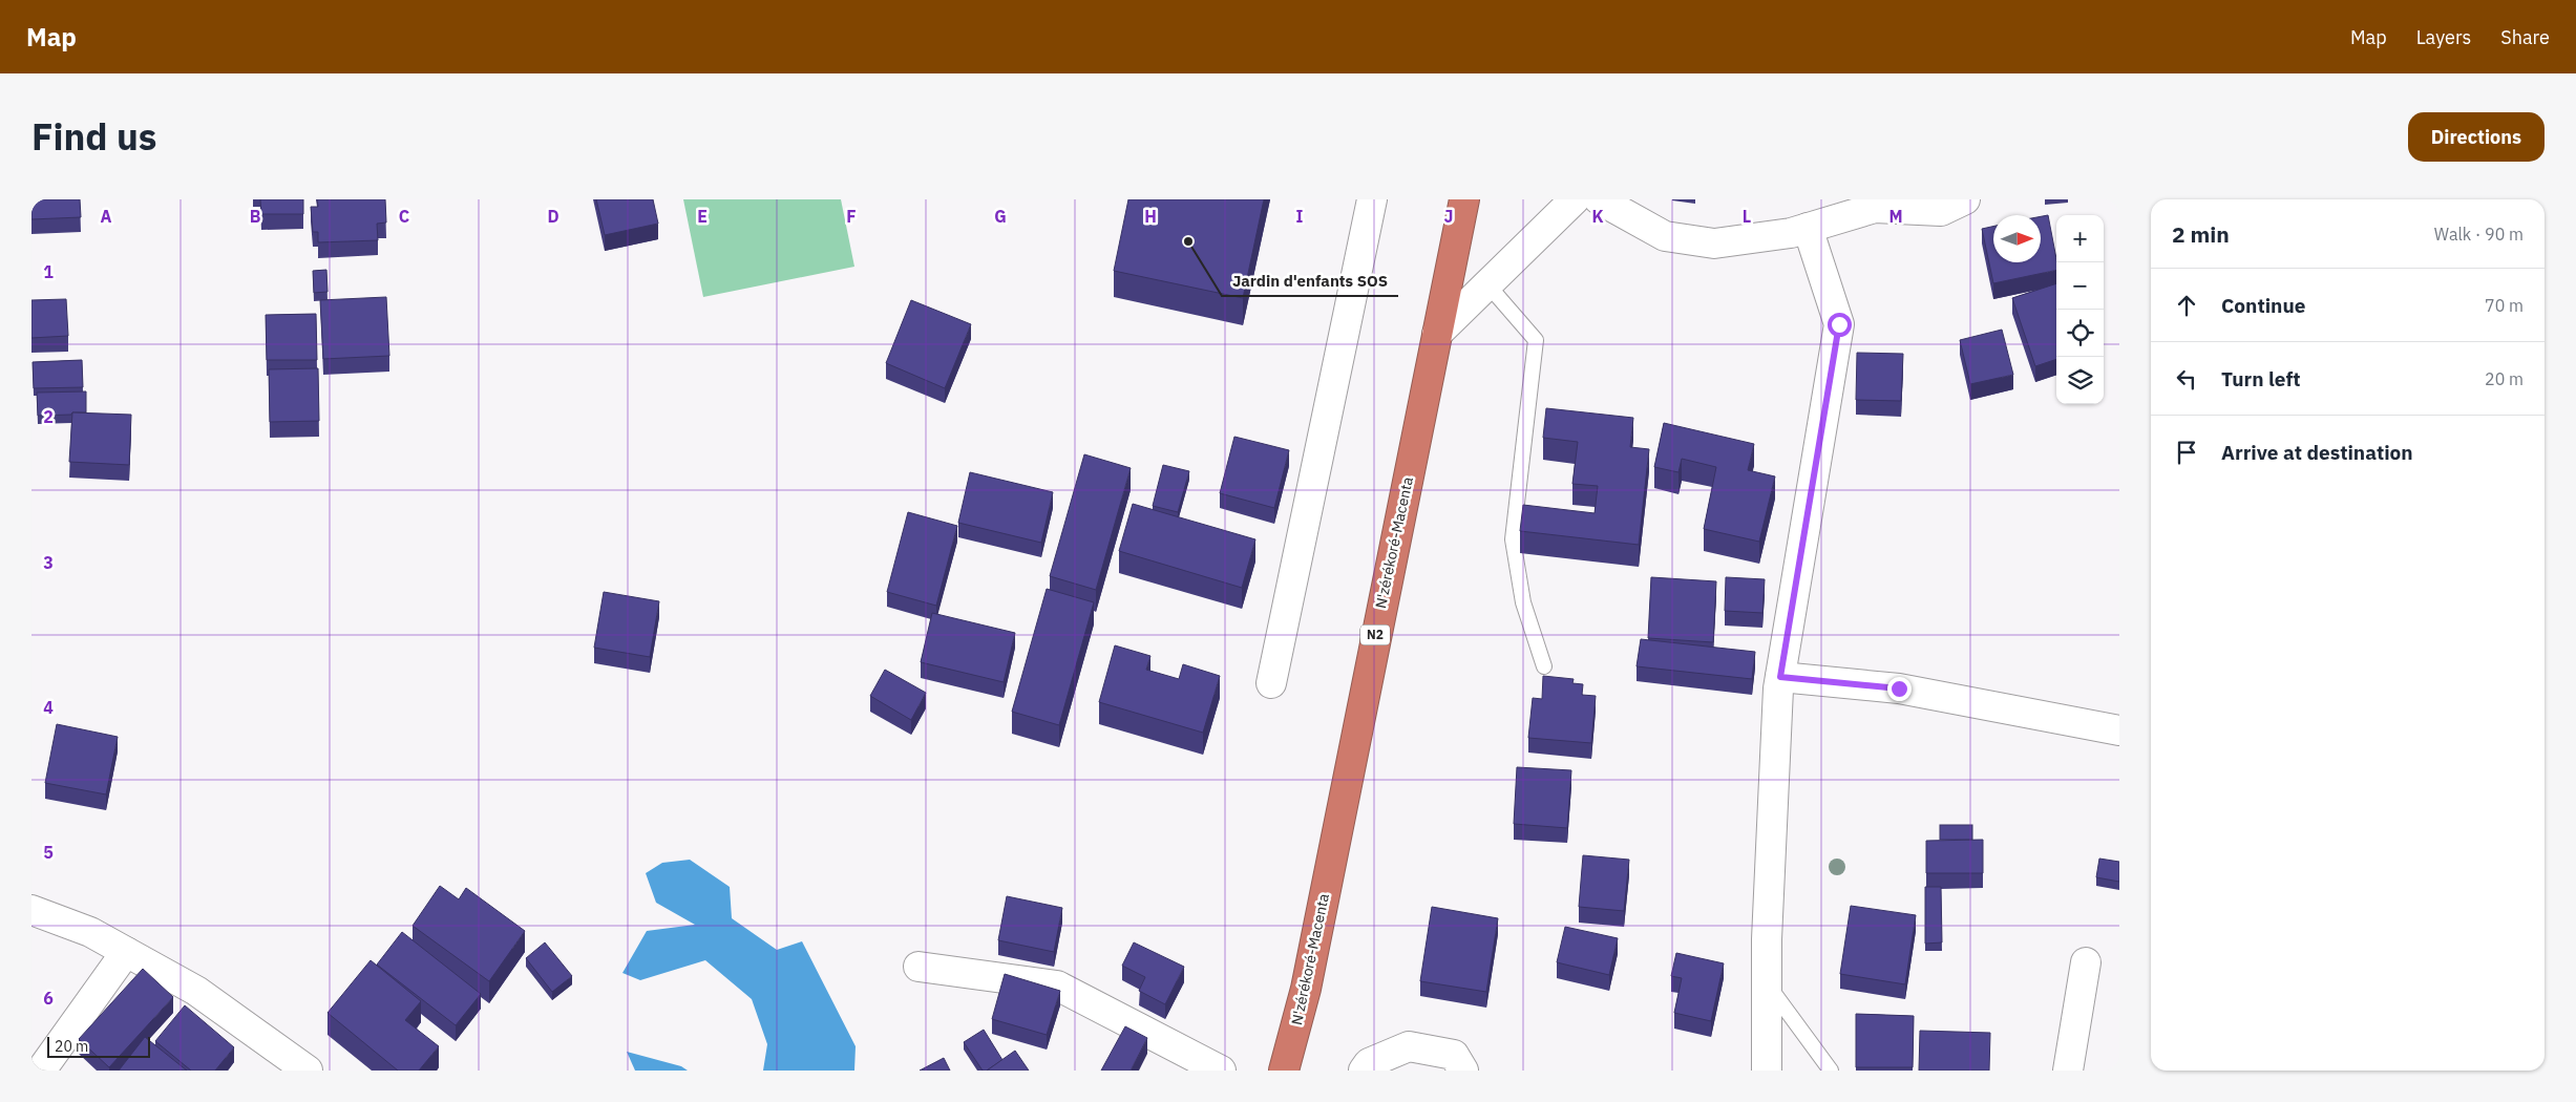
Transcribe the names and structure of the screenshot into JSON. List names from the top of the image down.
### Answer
{
  "streets": {
    "highway": ["N'zérékoré-Macenta", "N2"]
  },
  "places": ["Jardin d'enfants SOS"],
  "scale_bar": "20 m",
  "north": "right",
  "page": {
    "header": "Map",
    "nav": ["Map", "Layers", "Share"],
    "title": "Find us",
    "buttons": "Directions",
    "heading": ["2 min", "Walk · 90 m"],
    "map_buttons": ["+", "−"],
    "list": [
      ["Continue", "70 m"],
      ["Turn left", "20 m"],
      "Arrive at destination"
    ],
    "scale": "20 m"
  },
  "grid": {
    "columns": [
      "A",
      "B",
      "C",
      "D",
      "E",
      "F",
      "G",
      "H",
      "I",
      "J",
      "K",
      "L",
      "M"
    ],
    "rows": [
      "1",
      "2",
      "3",
      "4",
      "5",
      "6"
    ]
  }
}
